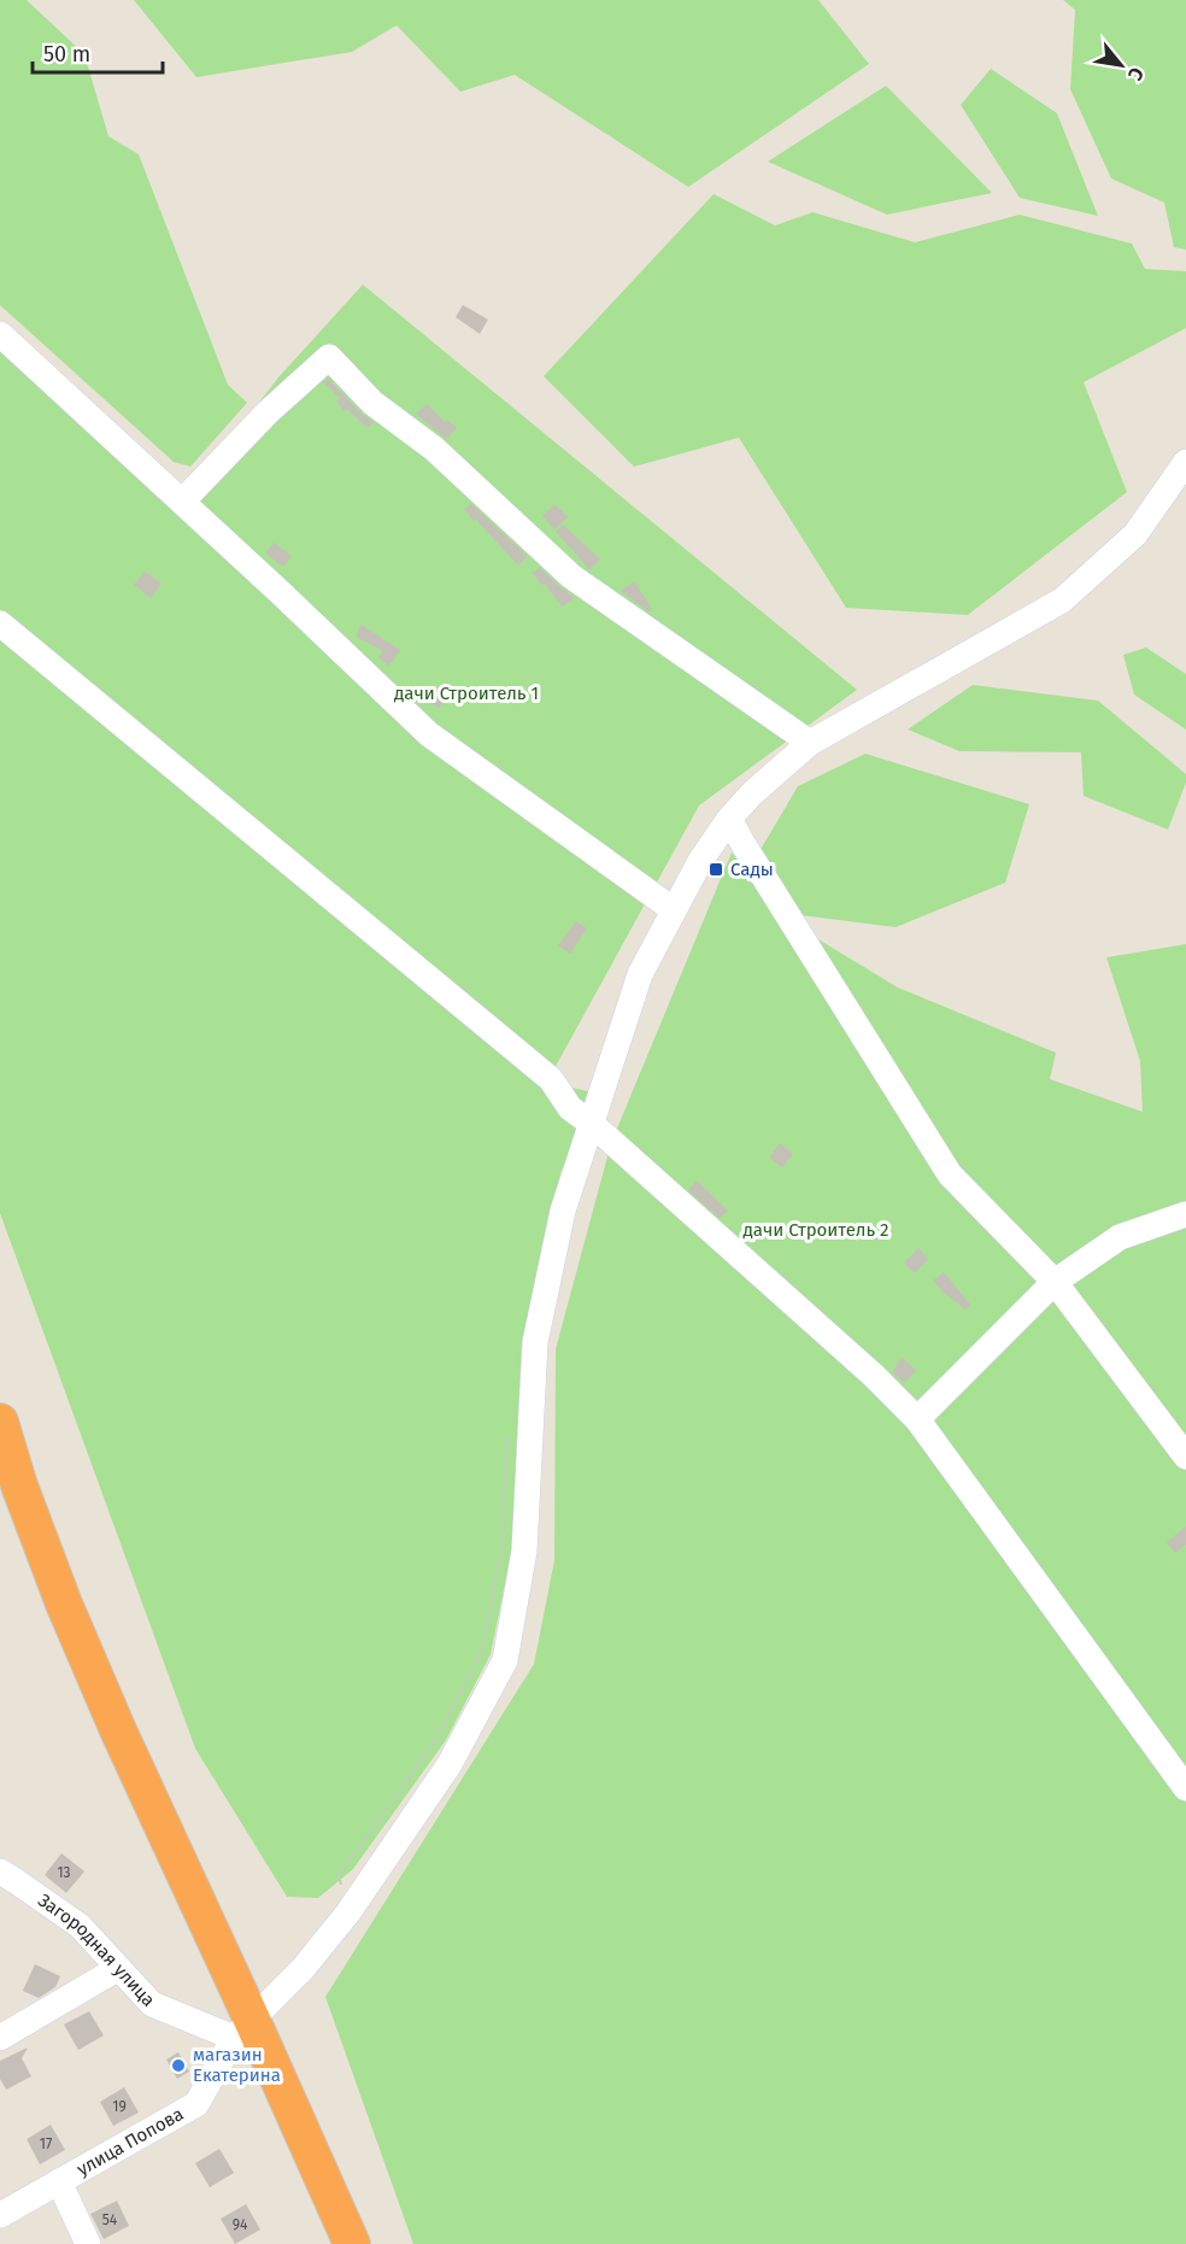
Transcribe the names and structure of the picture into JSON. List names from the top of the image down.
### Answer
{
  "streets": {
    "street": ["Загородная улица", "улица Попова"]
  },
  "crossings": [
    ["Загородная улица", "улица Попова"]
  ],
  "parks": ["дачи Строитель 1", "дачи Строитель 2"],
  "places": {
    "transit": ["Сады"],
    "other": ["магазин Екатерина"]
  },
  "house_numbers": [
    "13",
    "19",
    "17",
    "54",
    "94"
  ],
  "scale_bar": "50 m",
  "north": "bottom right"
}
